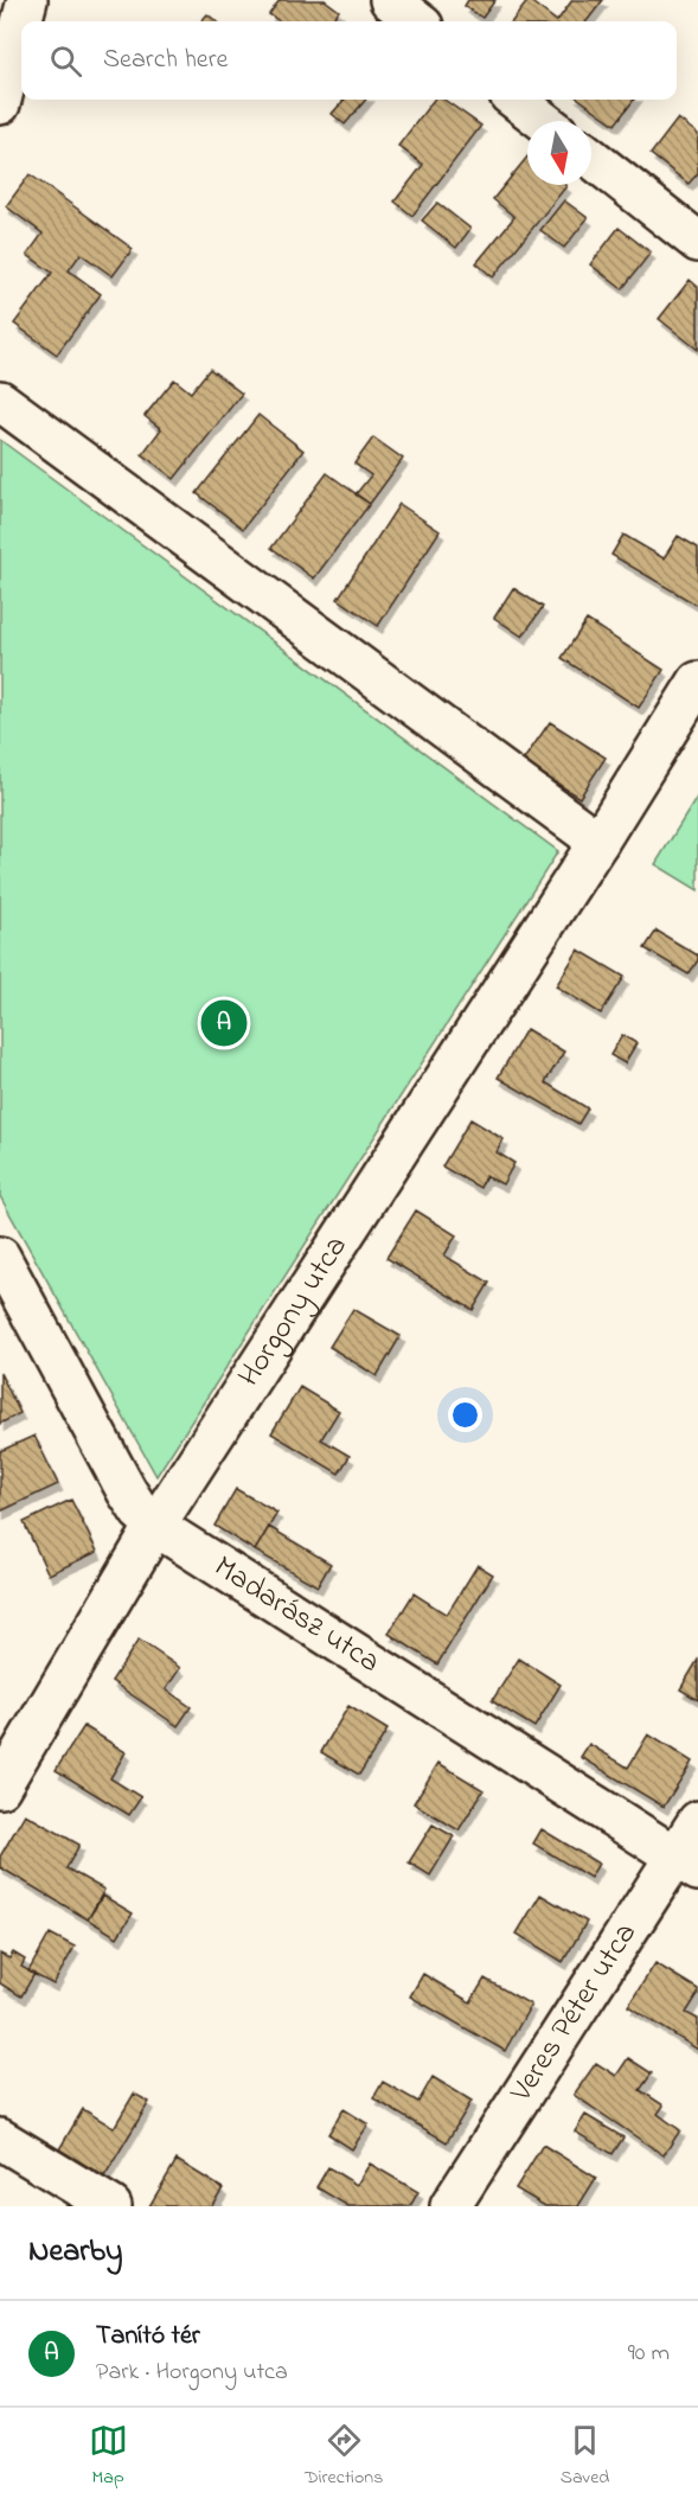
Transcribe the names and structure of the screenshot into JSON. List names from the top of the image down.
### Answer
{
  "streets": {
    "street": ["Horgony utca", "Madarász utca", "Veres Péter utca"]
  },
  "crossings": [
    ["Horgony utca", "Madarász utca"],
    ["Madarász utca", "Veres Péter utca"]
  ],
  "north": "bottom",
  "page": {
    "search": "Search here",
    "pins": "A",
    "heading": "Nearby",
    "list": [
      {
        "mark": "A",
        "name": "Tanító tér",
        "note": "Park · Horgony utca",
        "value": "90 m"
      }
    ],
    "nav": ["Map", "Directions", "Saved"]
  }
}
